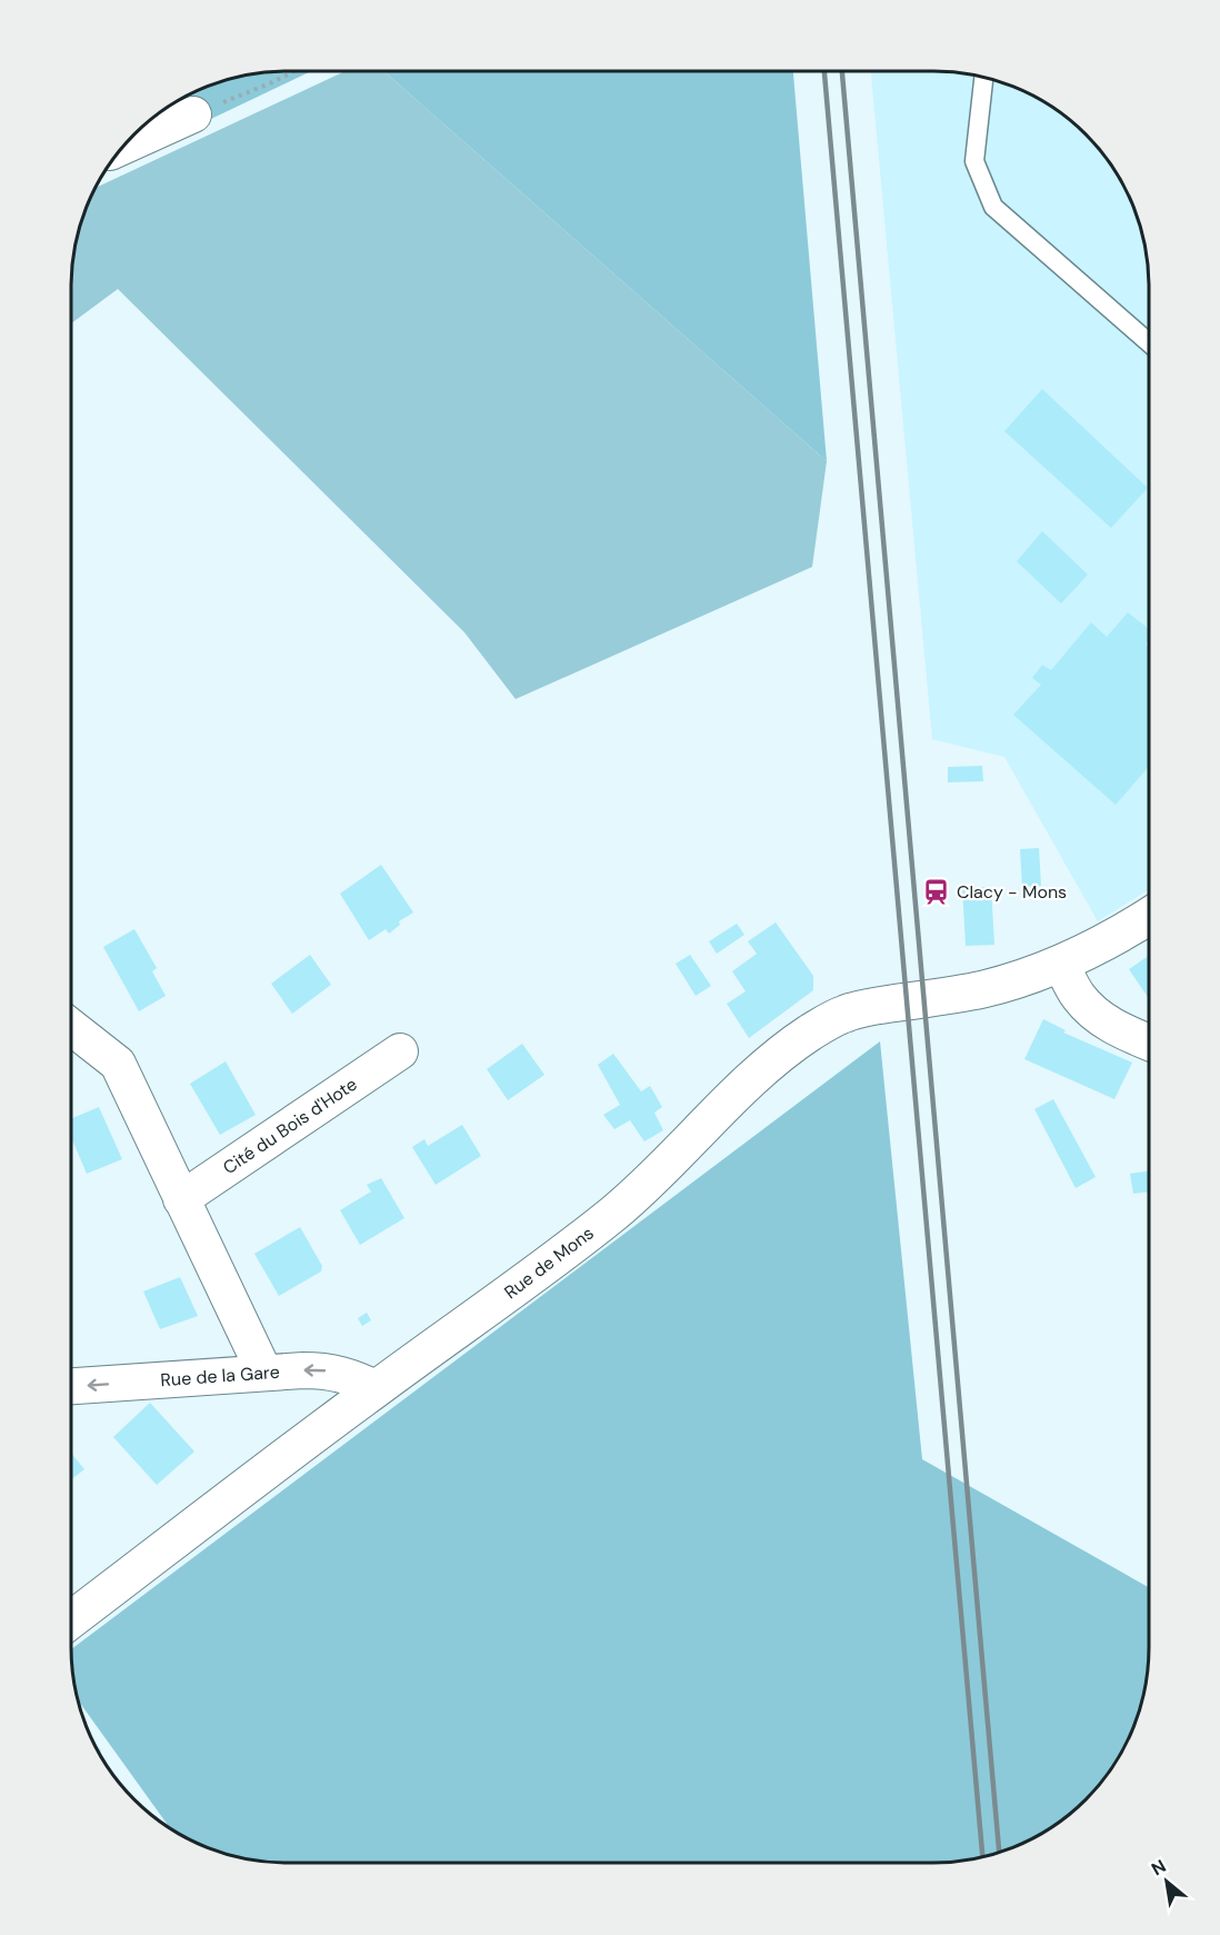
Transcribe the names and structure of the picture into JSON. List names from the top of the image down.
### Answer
{
  "streets": {
    "street": ["Cité du Bois d'Hote", "Rue de Mons", "Rue de la Gare"]
  },
  "crossings": [
    ["Rue de Mons", "Rue de la Gare"]
  ],
  "one_way": ["Rue de la Gare"],
  "places": {
    "station": ["Clacy - Mons"]
  },
  "north": "top left"
}
